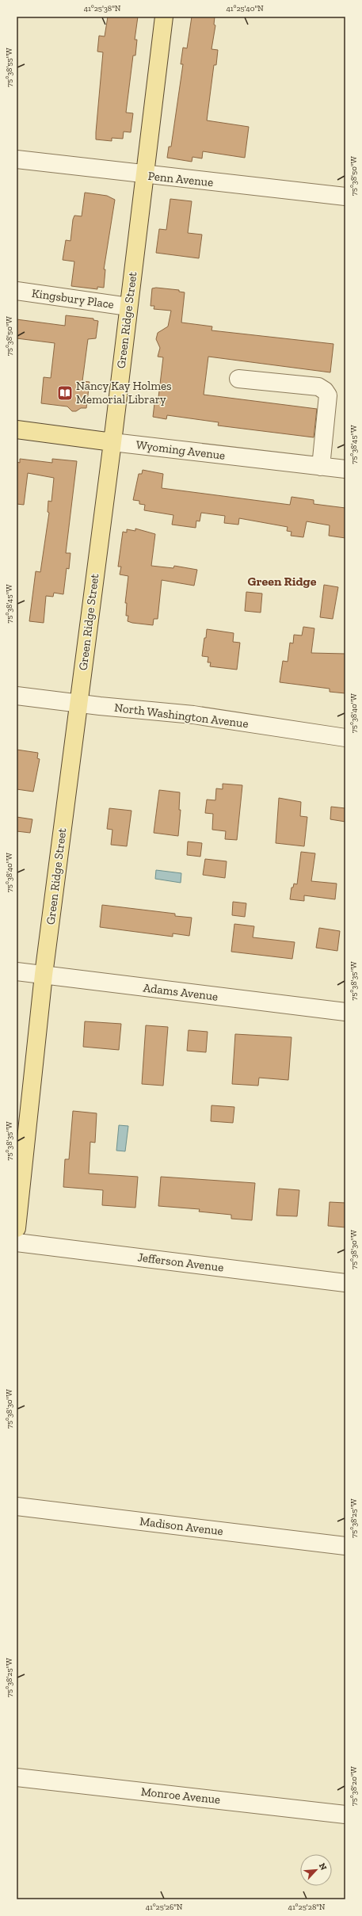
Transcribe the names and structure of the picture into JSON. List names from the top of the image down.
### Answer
{
  "streets": {
    "main road": ["Green Ridge Street", "Wyoming Avenue"],
    "street": [
      "Penn Avenue",
      "Kingsbury Place",
      "North Washington Avenue",
      "Adams Avenue",
      "Jefferson Avenue",
      "Madison Avenue",
      "Monroe Avenue"
    ]
  },
  "crossings": [
    ["Penn Avenue", "Green Ridge Street"],
    ["Kingsbury Place", "Green Ridge Street"],
    ["Green Ridge Street", "Wyoming Avenue"],
    ["Green Ridge Street", "North Washington Avenue"],
    ["Green Ridge Street", "Adams Avenue"]
  ],
  "districts": ["Green Ridge"],
  "places": {
    "library": ["Nancy Kay Holmes Memorial Library"]
  },
  "north": "top right",
  "coordinates": [
    "41°25'38\"N",
    "41°25'40\"N",
    "75°38'55\"W",
    "75°38'50\"W",
    "75°38'45\"W",
    "75°38'40\"W",
    "75°38'35\"W",
    "75°38'30\"W",
    "75°38'25\"W",
    "75°38'20\"W",
    "41°25'26\"N",
    "41°25'28\"N"
  ]
}
